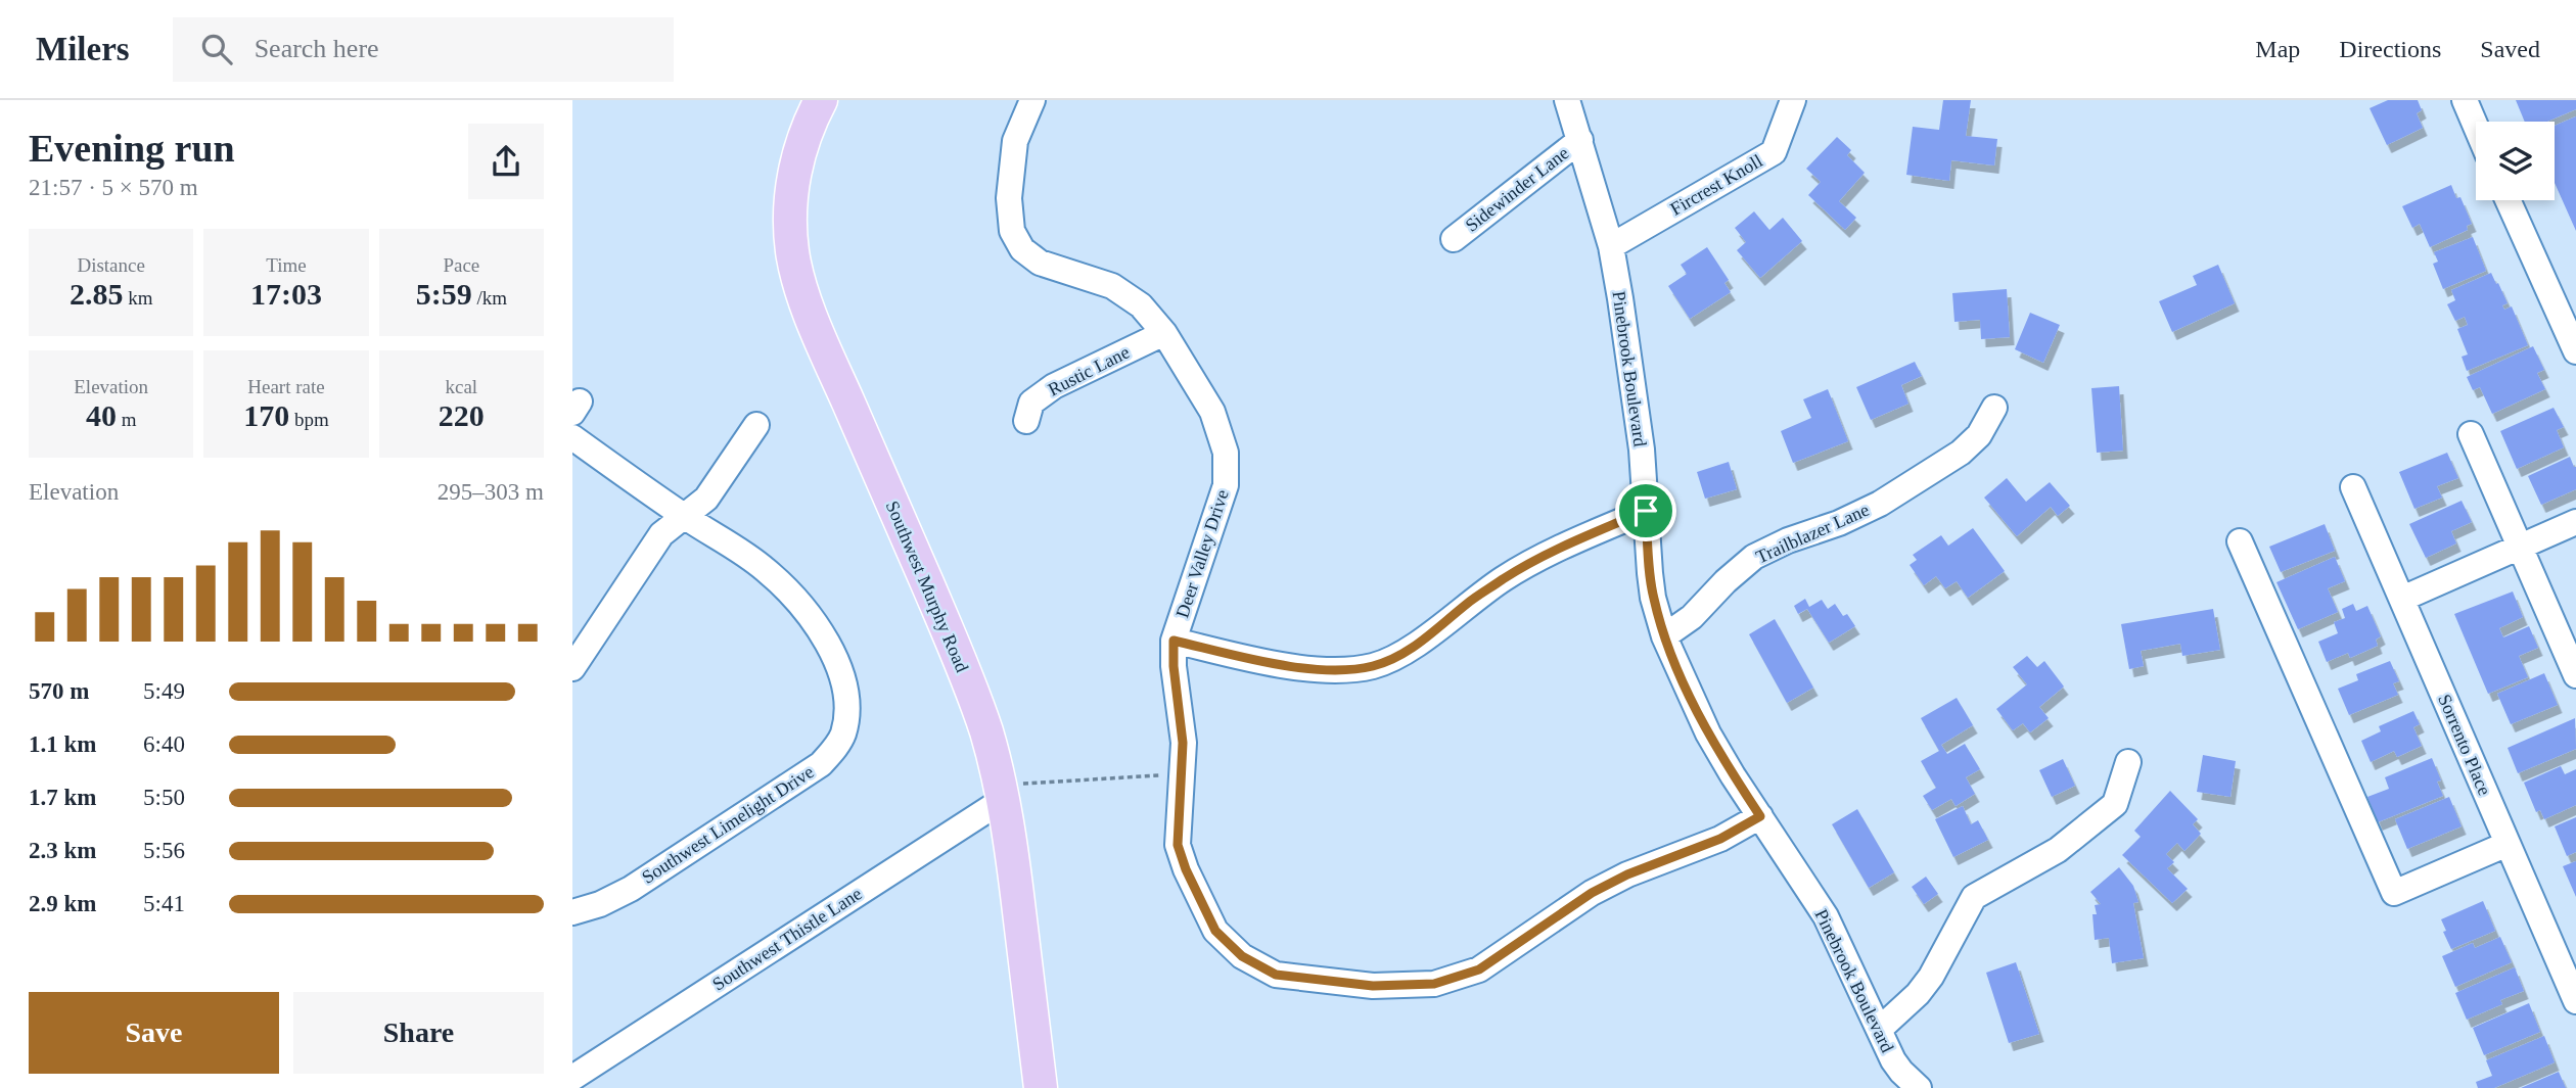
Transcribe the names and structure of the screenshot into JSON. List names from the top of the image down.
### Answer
{
  "streets": {
    "main road": ["Southwest Murphy Road"],
    "street": [
      "Fircrest Knoll",
      "Sidewinder Lane",
      "Pinebrook Boulevard",
      "Rustic Lane",
      "Trailblazer Lane",
      "Deer Valley Drive",
      "Sorrento Place",
      "Southwest Limelight Drive",
      "Southwest Thistle Lane"
    ]
  },
  "crossings": [
    ["Fircrest Knoll", "Pinebrook Boulevard"],
    ["Sidewinder Lane", "Pinebrook Boulevard"],
    ["Pinebrook Boulevard", "Trailblazer Lane"],
    ["Pinebrook Boulevard", "Deer Valley Drive"],
    ["Rustic Lane", "Deer Valley Drive"],
    ["Southwest Murphy Road", "Southwest Thistle Lane"]
  ],
  "page": {
    "header": "Milers",
    "search": "Search here",
    "nav": ["Map", "Directions", "Saved"],
    "heading": ["Evening run", "21:57 · 5 × 570 m"],
    "stats": [
      ["Distance", "2.85 km"],
      ["Time", "17:03"],
      ["Pace", "5:59 /km"],
      ["Elevation", "40 m"],
      ["Heart rate", "170 bpm"],
      ["kcal", "220"]
    ],
    "chart": ["Elevation", "295–303 m"],
    "list": [
      {
        "name": "570 m",
        "note": "5:49"
      },
      {
        "name": "1.1 km",
        "note": "6:40"
      },
      {
        "name": "1.7 km",
        "note": "5:50"
      },
      {
        "name": "2.3 km",
        "note": "5:56"
      },
      {
        "name": "2.9 km",
        "note": "5:41"
      }
    ],
    "buttons": ["Save", "Share"]
  }
}
